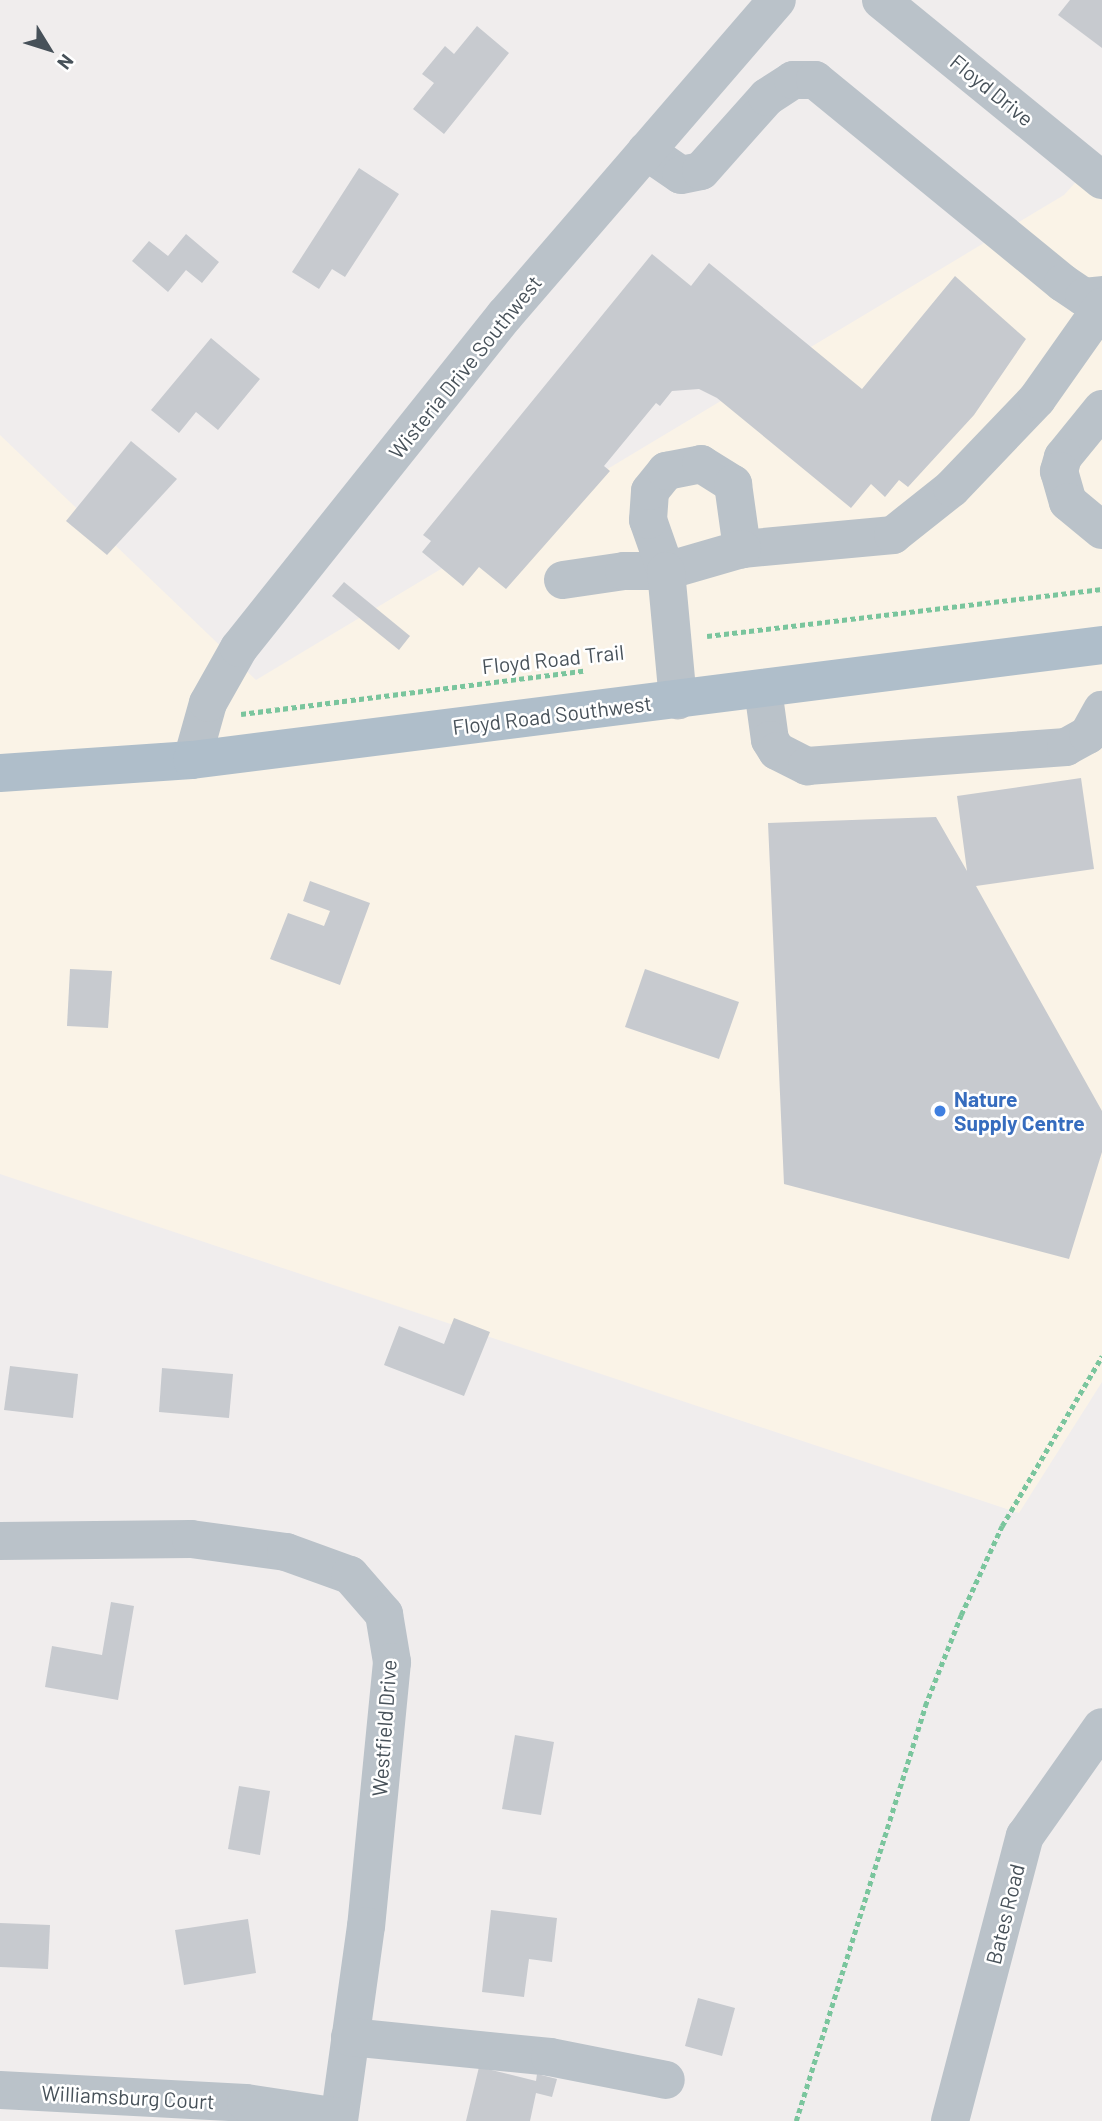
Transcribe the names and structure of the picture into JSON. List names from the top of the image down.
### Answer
{
  "streets": {
    "main road": ["Floyd Road Southwest"],
    "street": [
      "Floyd Drive",
      "Wisteria Drive Southwest",
      "Westfield Drive",
      "Bates Road",
      "Williamsburg Court"
    ],
    "path": ["Floyd Road Trail"]
  },
  "crossings": [
    ["Wisteria Drive Southwest", "Floyd Road Trail"],
    ["Wisteria Drive Southwest", "Floyd Road Southwest"],
    ["Westfield Drive", "Williamsburg Court"]
  ],
  "places": ["Nature Supply Centre"],
  "north": "bottom right"
}
